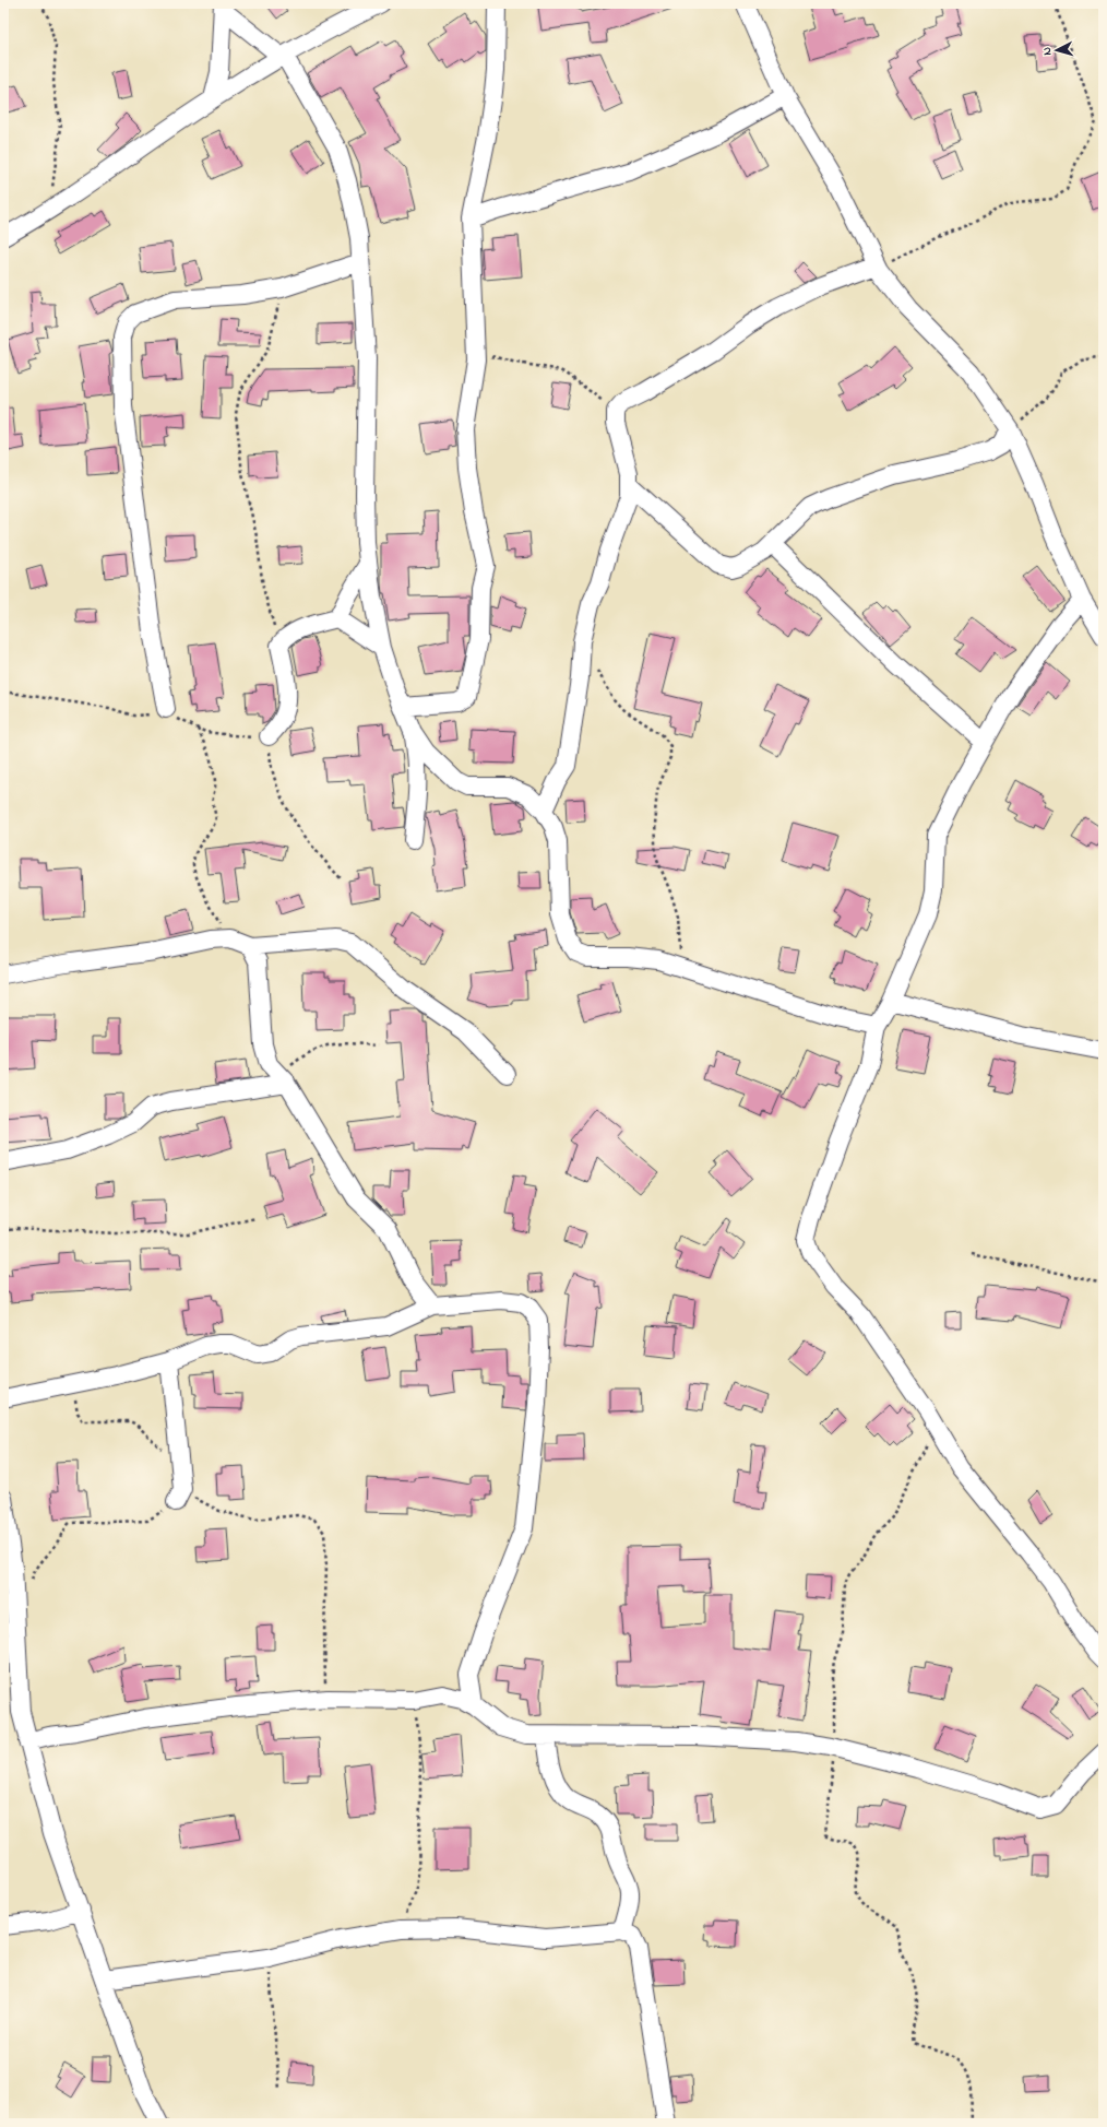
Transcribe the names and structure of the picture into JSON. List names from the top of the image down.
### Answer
{
  "north": "left"
}
